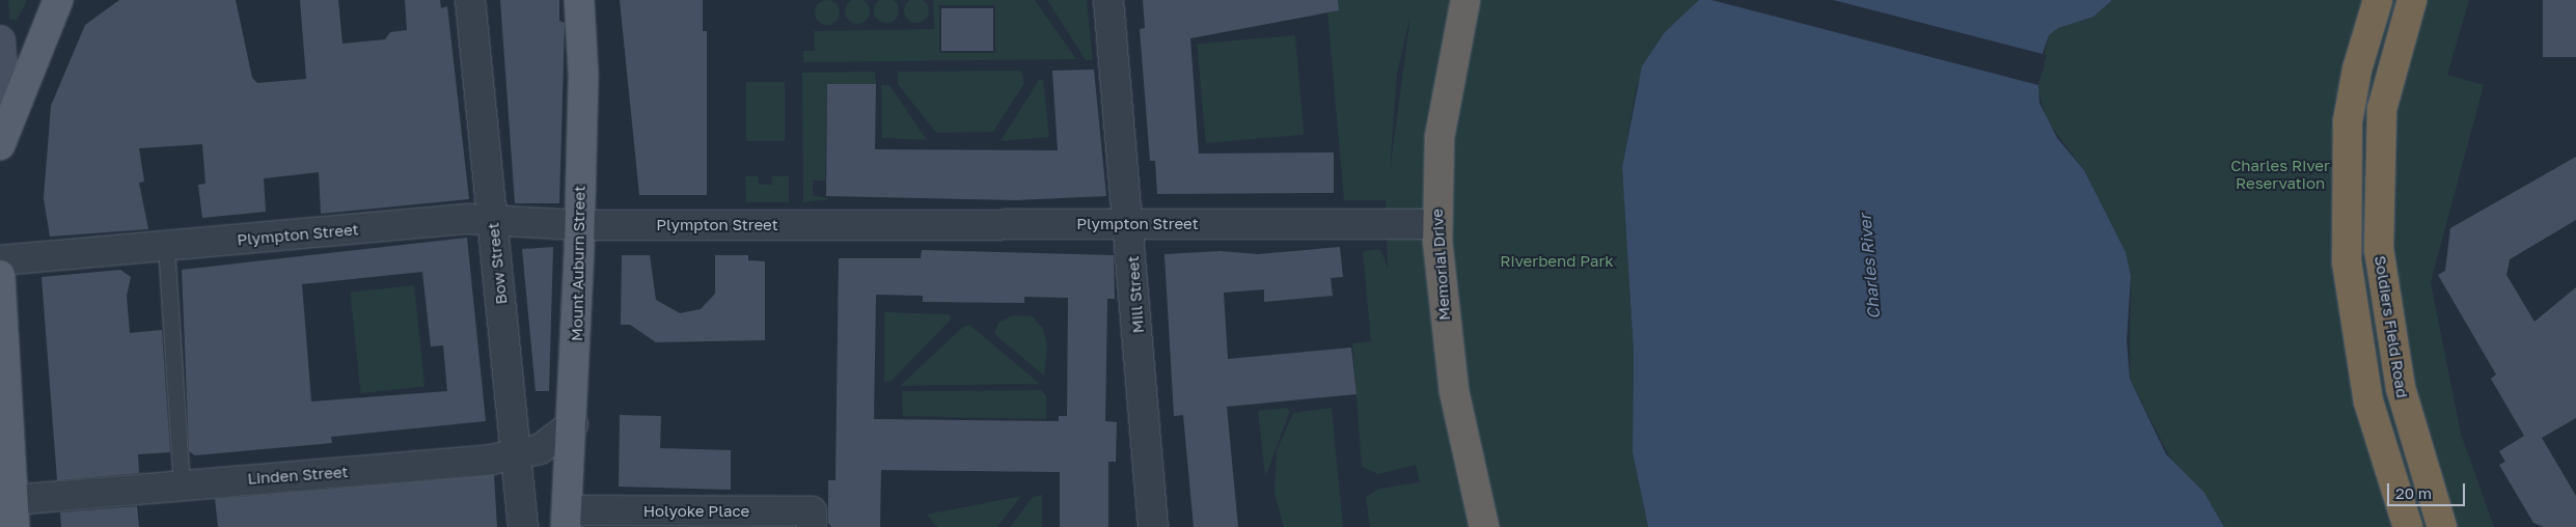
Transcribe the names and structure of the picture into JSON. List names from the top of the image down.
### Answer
{
  "streets": {
    "highway": ["Memorial Drive", "Soldiers Field Road"],
    "main road": ["Mount Auburn Street"],
    "street": [
      "Plympton Street",
      "Bow Street",
      "Mill Street",
      "Linden Street",
      "Holyoke Place"
    ]
  },
  "crossings": [
    ["Plympton Street", "Bow Street"],
    ["Plympton Street", "Mount Auburn Street"],
    ["Plympton Street", "Memorial Drive"],
    ["Plympton Street", "Mill Street"],
    ["Bow Street", "Linden Street"],
    ["Mount Auburn Street", "Linden Street"],
    ["Mount Auburn Street", "Holyoke Place"]
  ],
  "water": ["Charles River"],
  "parks": ["Charles River Reservation", "Riverbend Park"],
  "scale_bar": "20 m"
}
